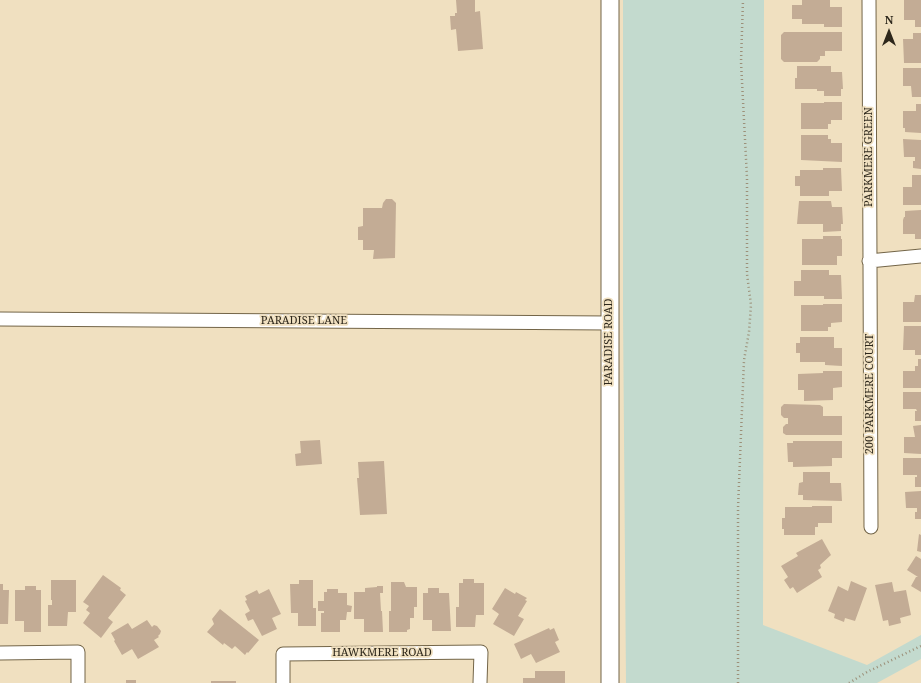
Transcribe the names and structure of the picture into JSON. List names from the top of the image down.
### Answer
{
  "streets": {
    "street": [
      "PARKMERE GREEN",
      "PARADISE LANE",
      "PARADISE ROAD",
      "200 PARKMERE COURT",
      "HAWKMERE ROAD"
    ]
  },
  "crossings": [
    ["PARKMERE GREEN", "200 PARKMERE COURT"],
    ["PARADISE LANE", "PARADISE ROAD"]
  ],
  "north": "top"
}
